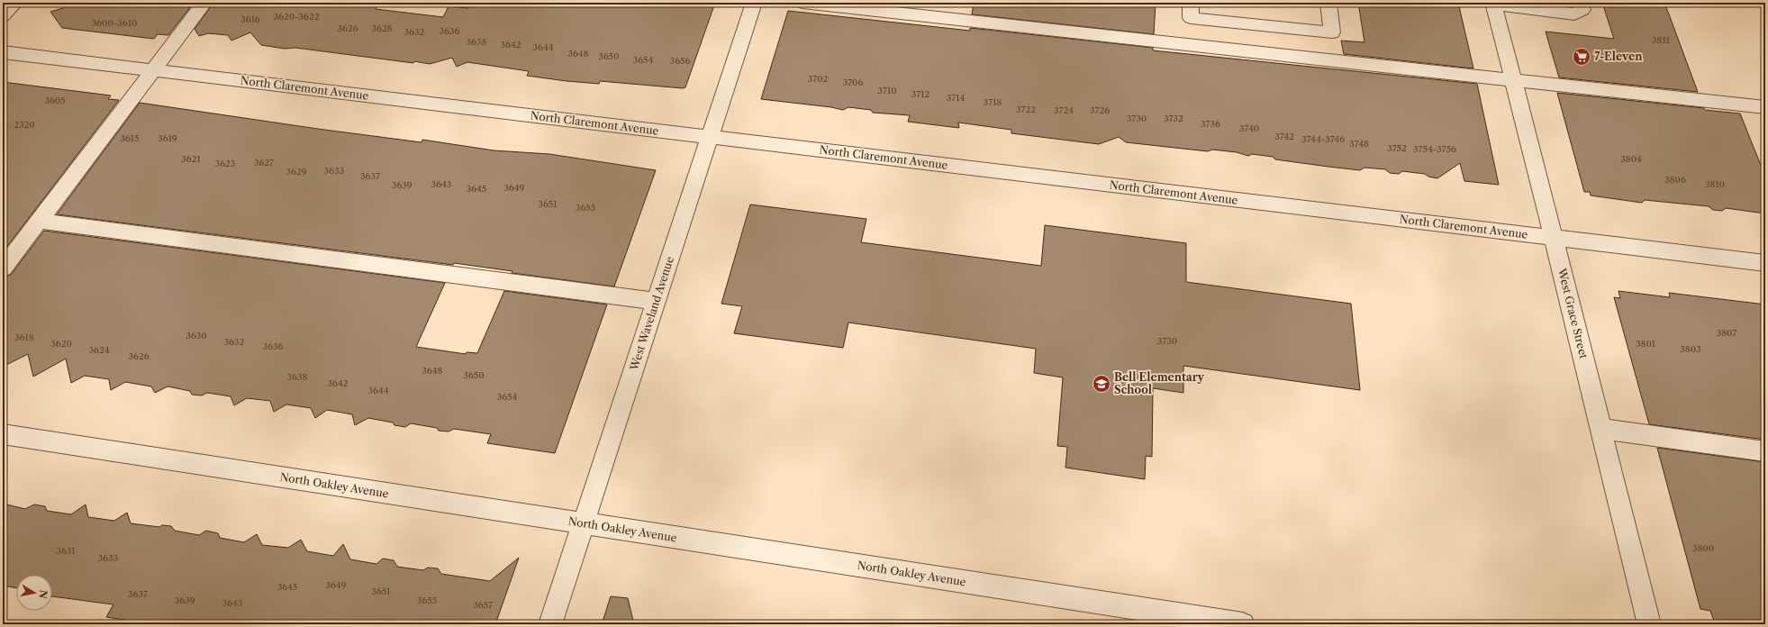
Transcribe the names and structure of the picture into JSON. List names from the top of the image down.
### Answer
{
  "streets": {
    "street": [
      "North Claremont Avenue",
      "West Waveland Avenue",
      "West Grace Street",
      "North Oakley Avenue"
    ]
  },
  "crossings": [
    ["North Claremont Avenue", "West Waveland Avenue"],
    ["North Claremont Avenue", "West Grace Street"],
    ["West Waveland Avenue", "North Oakley Avenue"]
  ],
  "places": {
    "supermarket": ["7-Eleven"],
    "school or university": ["Bell Elementary School"]
  },
  "house_numbers": [
    "3620-3622",
    "3616",
    "3600-3610",
    "3626",
    "3628",
    "3636",
    "3632",
    "3811",
    "3638",
    "3642",
    "3644",
    "3648",
    "3650",
    "3654",
    "3656",
    "3702",
    "3706",
    "3710",
    "3712",
    "3714",
    "3605",
    "3718",
    "3722",
    "3724",
    "3726",
    "3730",
    "3732",
    "3736",
    "2320",
    "3740",
    "3742",
    "3615",
    "3619",
    "3744-3746",
    "3748",
    "3752",
    "3754-3756",
    "3621",
    "3804",
    "3627",
    "3623",
    "3633",
    "3629",
    "3637",
    "3806",
    "3643",
    "3810",
    "3639",
    "3649",
    "3645",
    "3651",
    "3655",
    "3807",
    "3630",
    "3618",
    "3730",
    "3632",
    "3620",
    "3801",
    "3636",
    "3803",
    "3624",
    "3626",
    "3648",
    "3650",
    "3638",
    "3642",
    "3644",
    "3654",
    "3800",
    "3631",
    "3633",
    "3649",
    "3645",
    "3651",
    "3637",
    "3639",
    "3655",
    "3643",
    "3657"
  ],
  "north": "right"
}
